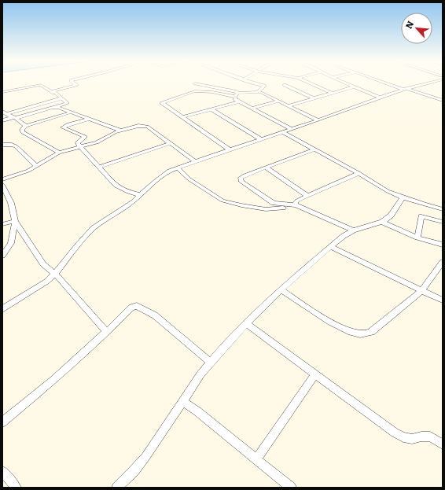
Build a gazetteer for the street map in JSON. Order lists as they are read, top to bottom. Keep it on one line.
{"north":"top left"}
